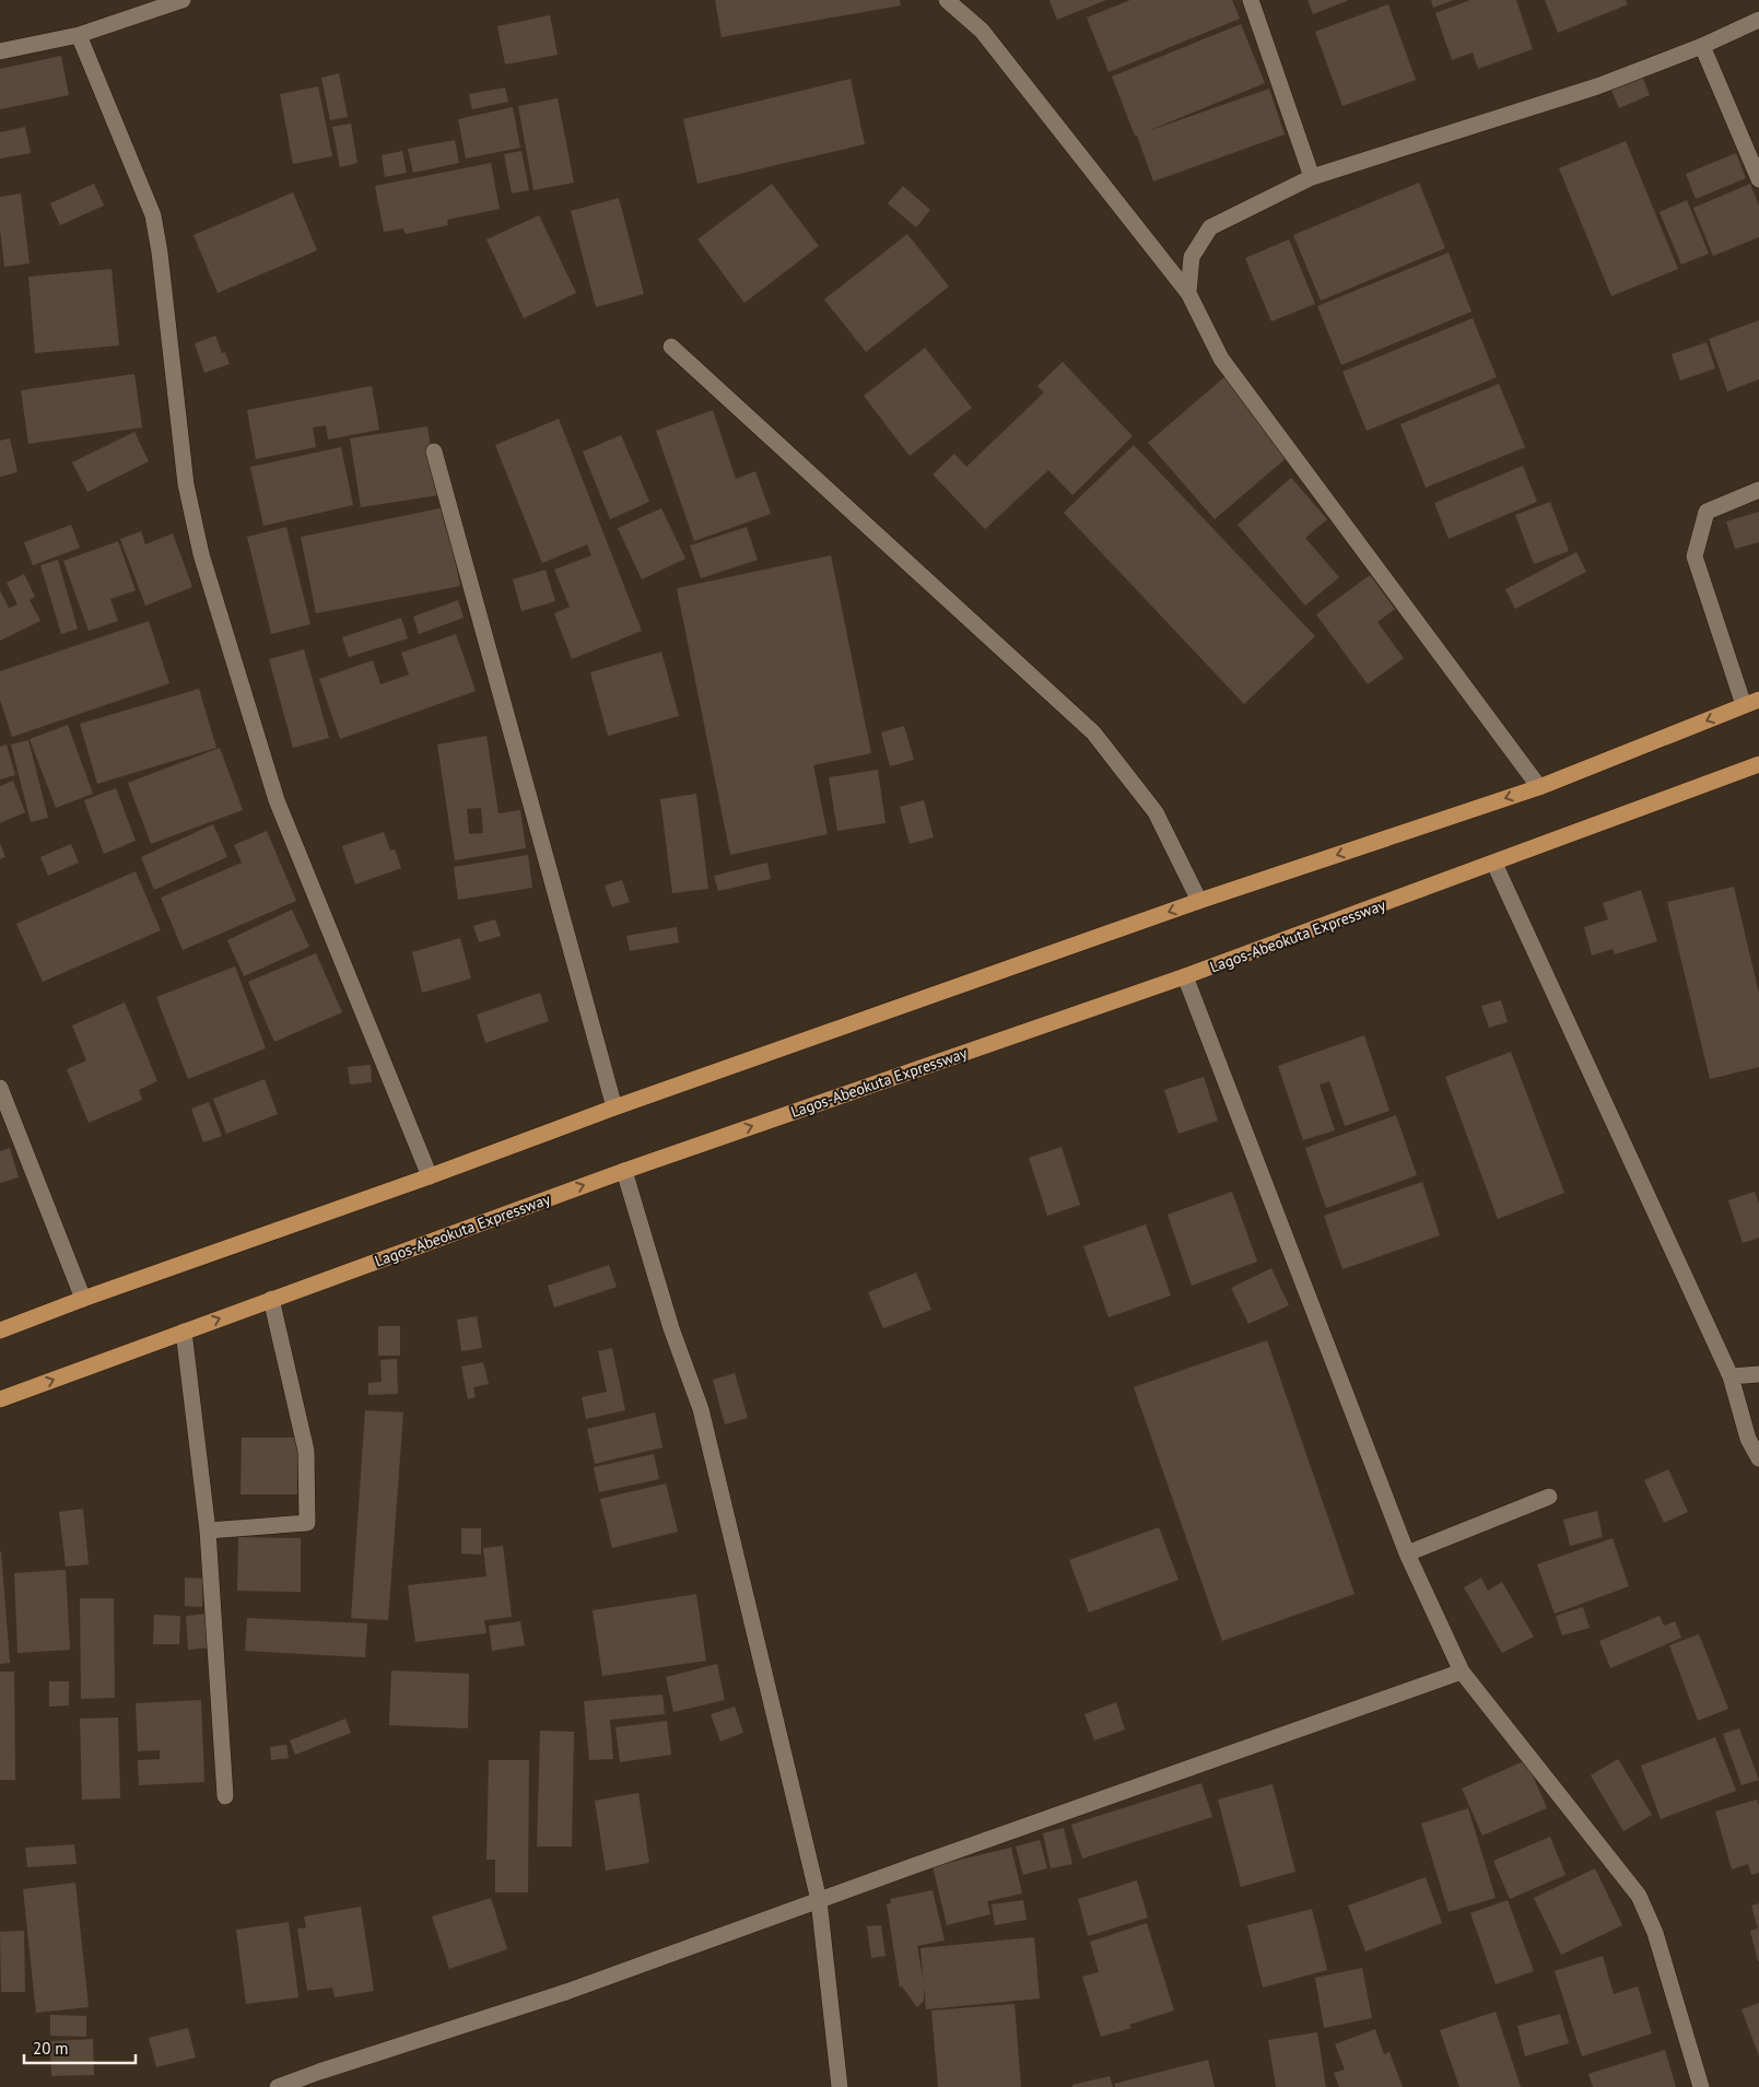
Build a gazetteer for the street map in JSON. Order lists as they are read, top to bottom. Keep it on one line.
{"streets":{"highway":["Lagos-Abeokuta Expressway"]},"scale_bar":"20 m"}
